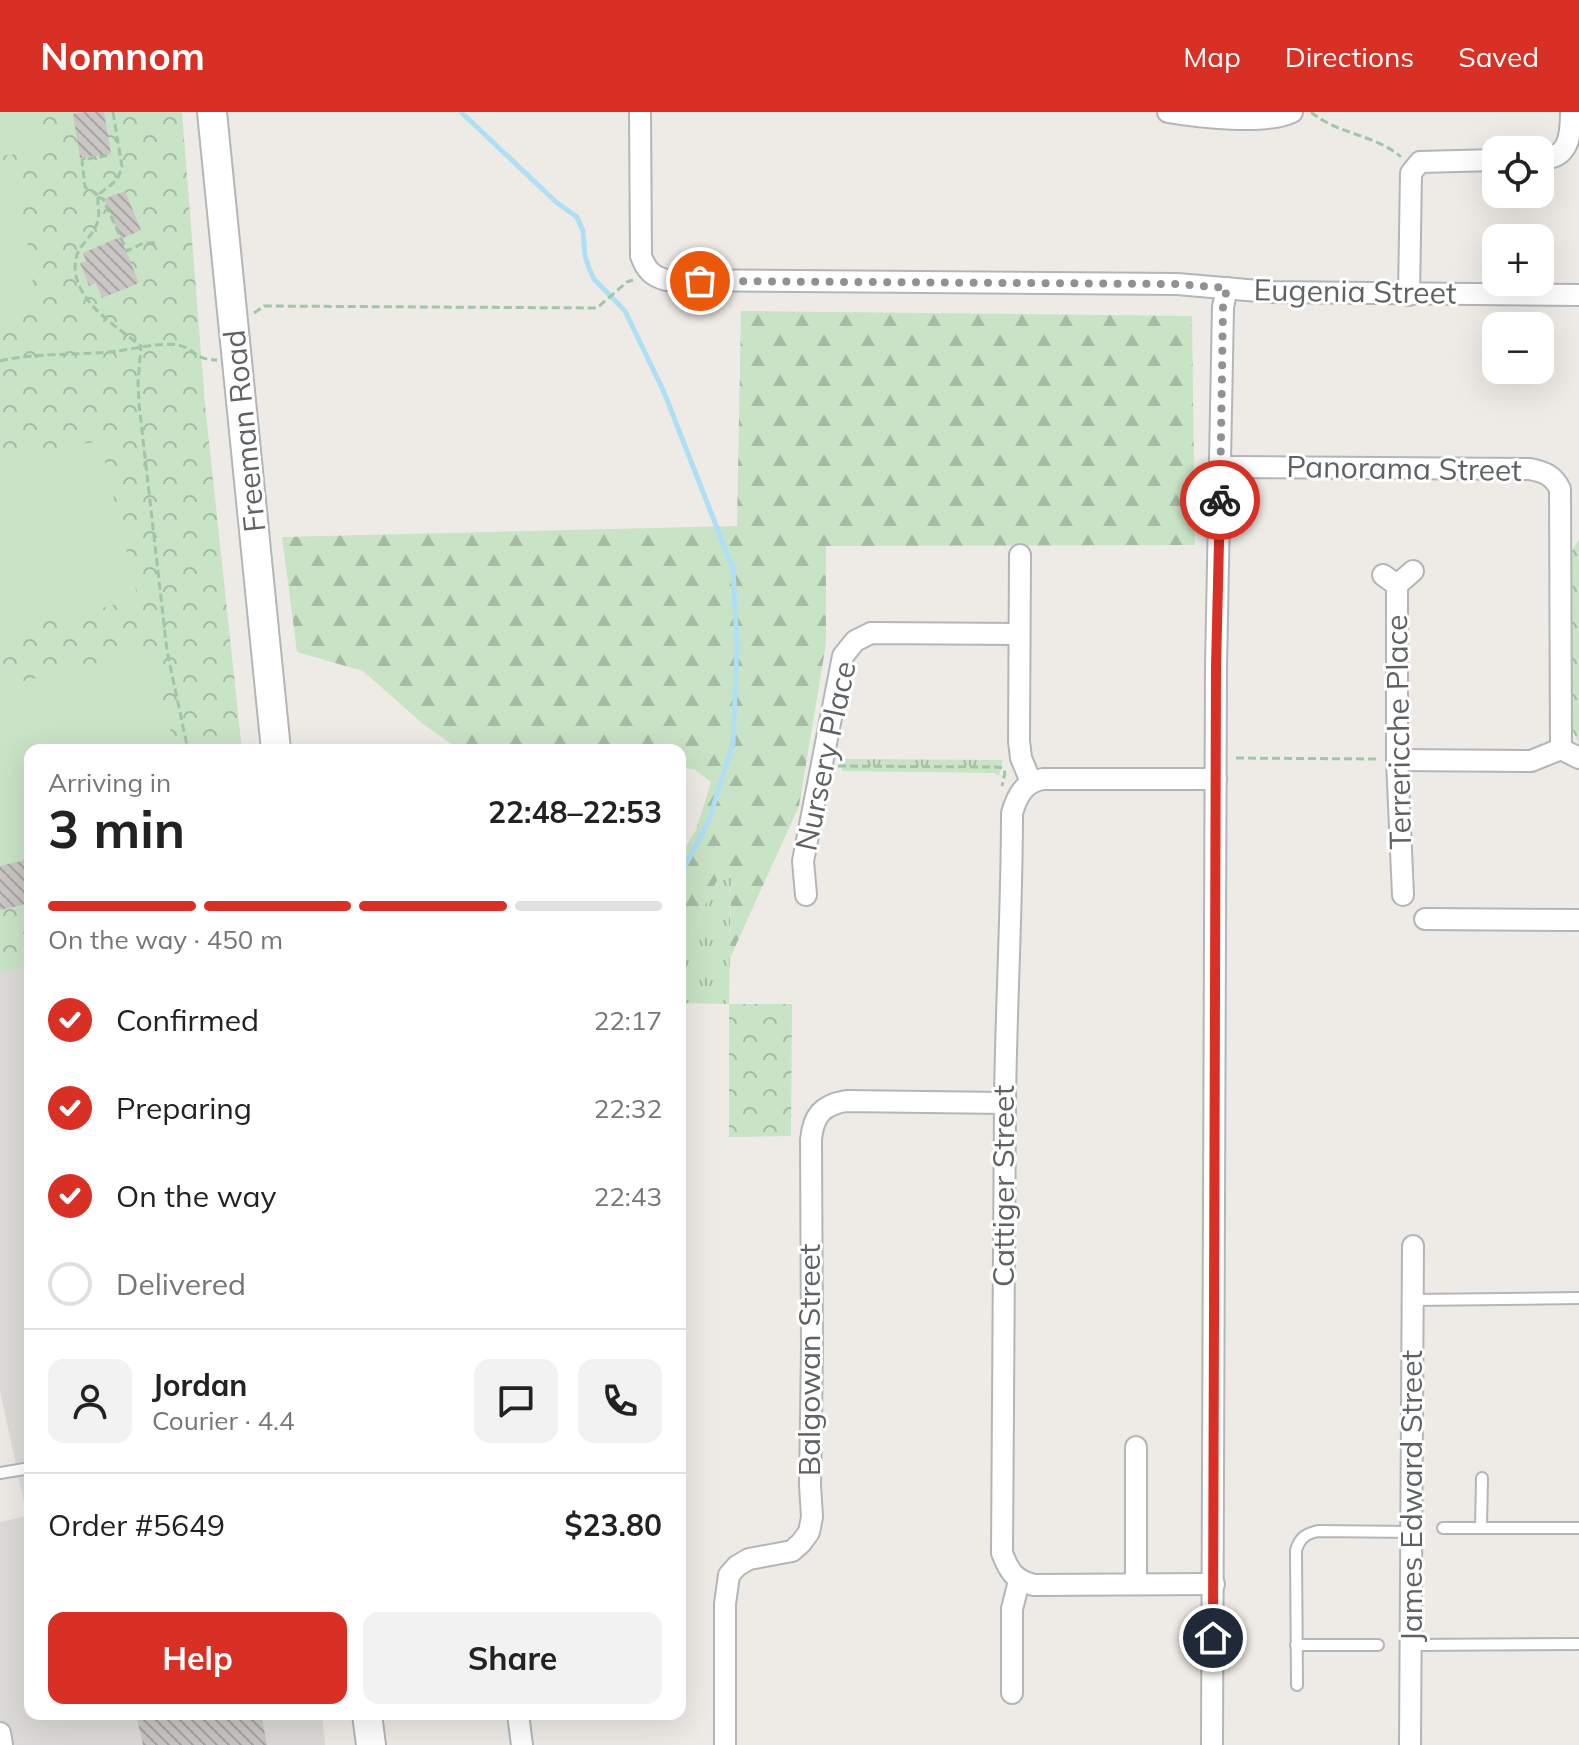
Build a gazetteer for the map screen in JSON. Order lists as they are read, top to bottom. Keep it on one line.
{"streets":{"street":["Eugenia Street","Freeman Road","Panorama Street","Terrericche Place","Nursery Place","Cattiger Street","Balgowan Street","James Edward Street"]},"crossings":[["Cattiger Street","Balgowan Street"]],"page":{"header":"Nomnom","nav":["Map","Directions","Saved"],"map_buttons":["+","−"],"heading":["3 min","Arriving in","22:48–22:53"],"panel":["Jordan","Courier · 4.4","Order #5649","$23.80"],"bar":"On the way · 450 m","list":[["Confirmed","22:17"],["Preparing","22:32"],["On the way","22:43"],"Delivered"],"buttons":["Help","Share"]}}
